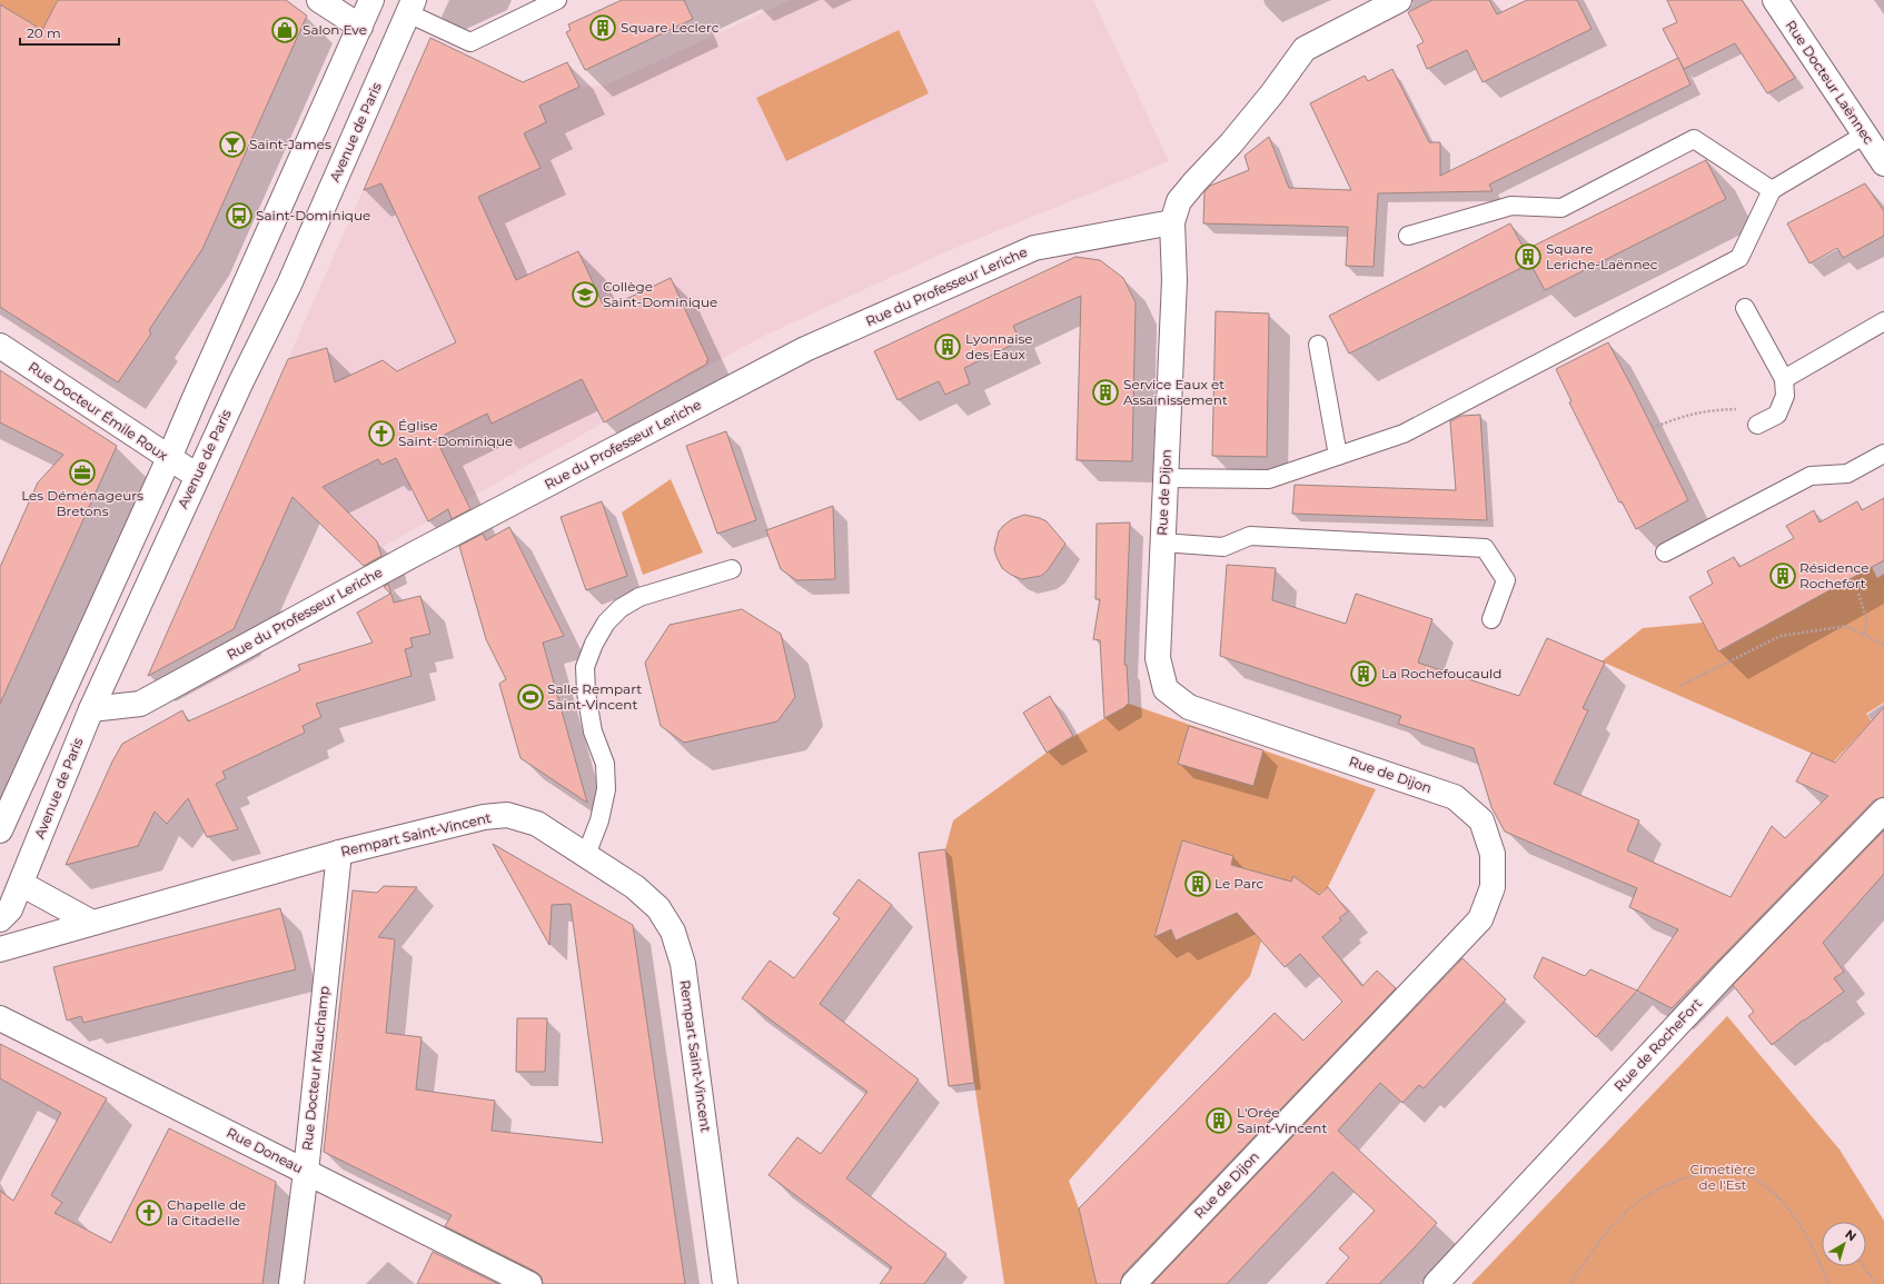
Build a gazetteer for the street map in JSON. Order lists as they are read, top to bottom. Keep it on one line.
{"streets":{"street":["Rue Docteur Laënnec","Avenue de Paris","Rue du Professeur Leriche","Rue Docteur Émile Roux","Rue de Dijon","Rempart Saint-Vincent","Rue de RocheFort","Rue Docteur Mauchamp","Rue Doneau"]},"crossings":[["Avenue de Paris","Rue du Professeur Leriche"],["Avenue de Paris","Rue Docteur Émile Roux"],["Rue du Professeur Leriche","Rue de Dijon"],["Rempart Saint-Vincent","Rue Docteur Mauchamp"],["Rue Docteur Mauchamp","Rue Doneau"]],"parks":["Cimetière de l'Est"],"places":{"building":["Square Leclerc","Square Leriche-Laënnec","Lyonnaise des Eaux","Service Eaux et Assainissement","Résidence Rochefort","La Rochefoucauld","Le Parc","L'Orée Saint-Vincent"],"shop":["Salon Eve"],"bar":["Saint-James"],"bus stop":["Saint-Dominique"],"school or university":["Collège Saint-Dominique"],"church":["Église Saint-Dominique","Chapelle de la Citadelle"],"office":["Les Déménageurs Bretons"],"sports":["Salle Rempart Saint-Vincent"]},"scale_bar":"20 m","north":"top right"}
